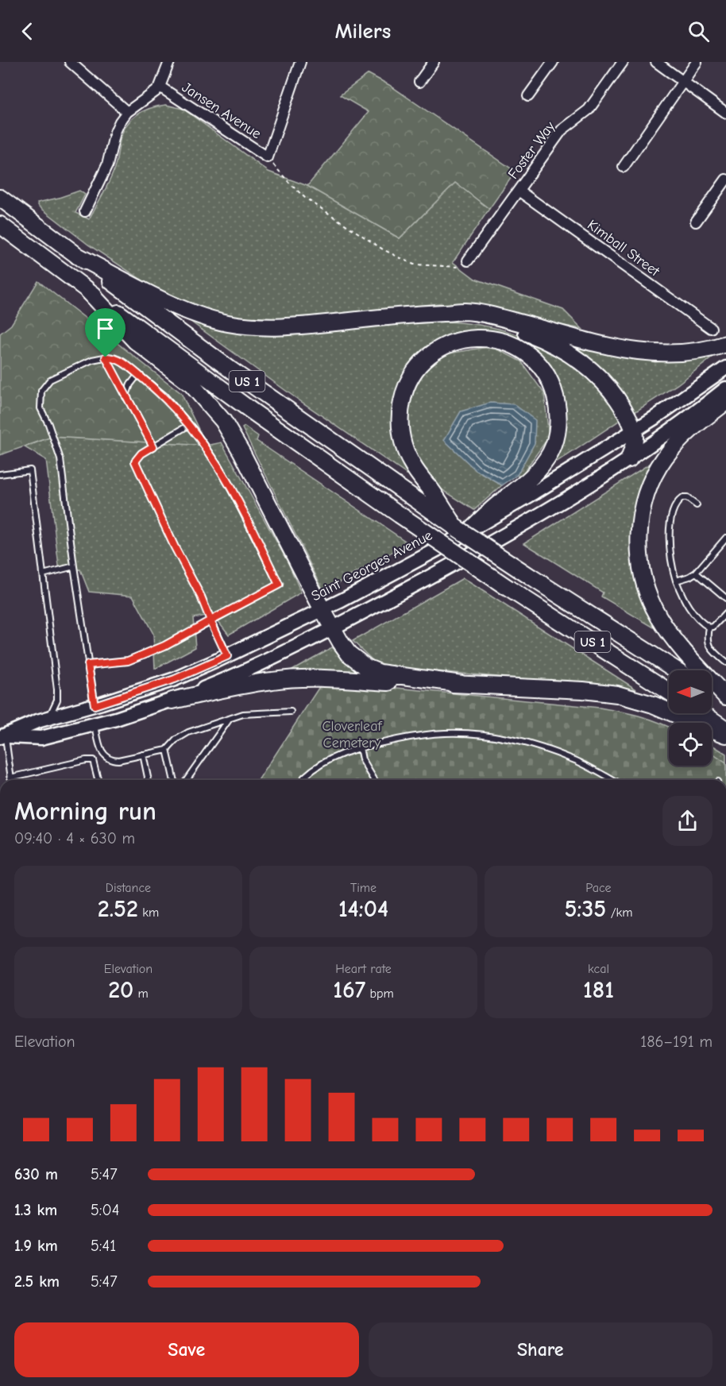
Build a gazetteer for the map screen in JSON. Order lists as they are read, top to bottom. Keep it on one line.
{"streets":{"highway":["US 1"],"main road":["Saint Georges Avenue"],"street":["Jansen Avenue","Foster Way","Kimball Street"]},"crossings":[["Foster Way","Kimball Street"],["US 1","Saint Georges Avenue"]],"parks":["Cloverleaf Cemetery"],"north":"left","page":{"header":"Milers","heading":["Morning run","09:40 · 4 × 630 m"],"stats":[["Distance","2.52 km"],["Time","14:04"],["Pace","5:35 /km"],["Elevation","20 m"],["Heart rate","167 bpm"],["kcal","181"]],"chart":["Elevation","186–191 m"],"list":[{"name":"630 m","note":"5:47"},{"name":"1.3 km","note":"5:04"},{"name":"1.9 km","note":"5:41"},{"name":"2.5 km","note":"5:47"}],"buttons":["Save","Share"]}}
